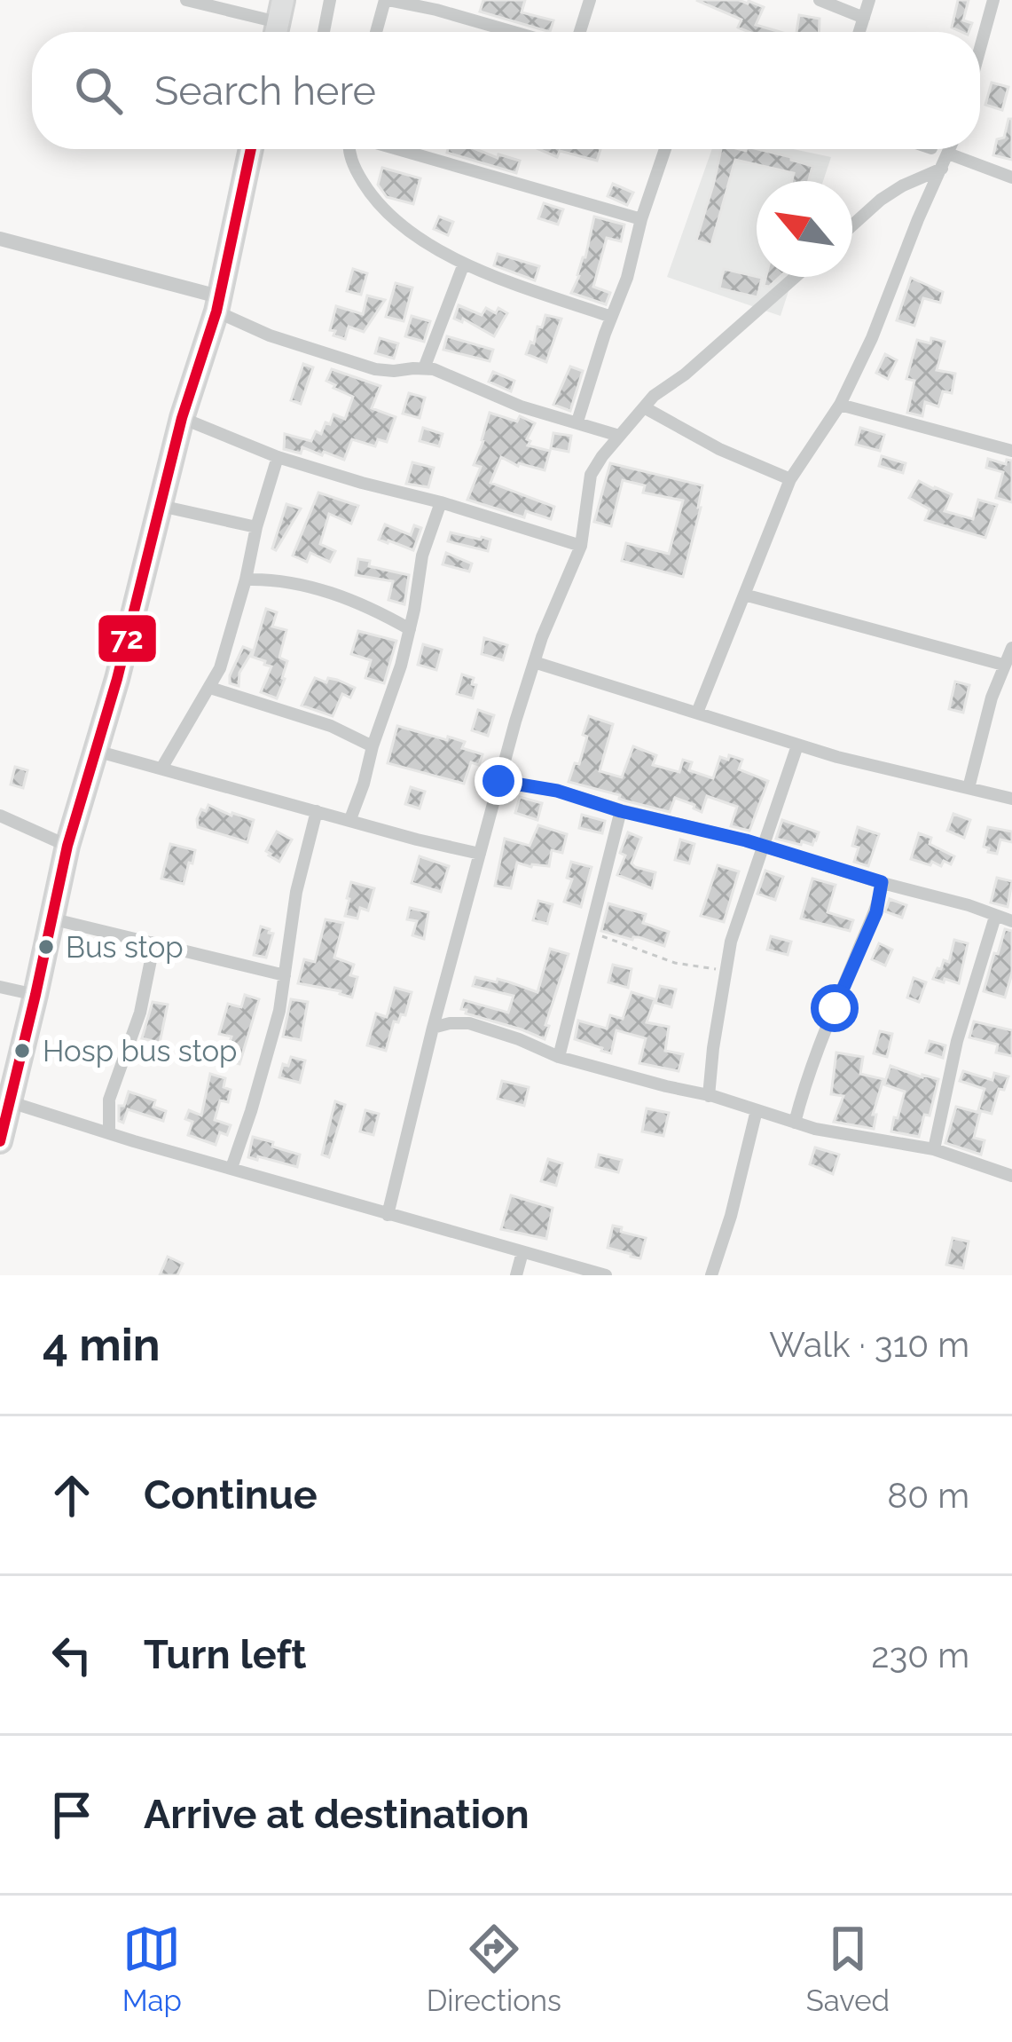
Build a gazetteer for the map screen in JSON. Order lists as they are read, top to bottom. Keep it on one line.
{"places":["Bus stop","Hosp bus stop"],"lines":["transit line 72"],"north":"top left","page":{"search":"Search here","heading":["4 min","Walk · 310 m"],"list":[["Continue","80 m"],["Turn left","230 m"],"Arrive at destination"],"nav":["Map","Directions","Saved"]}}
